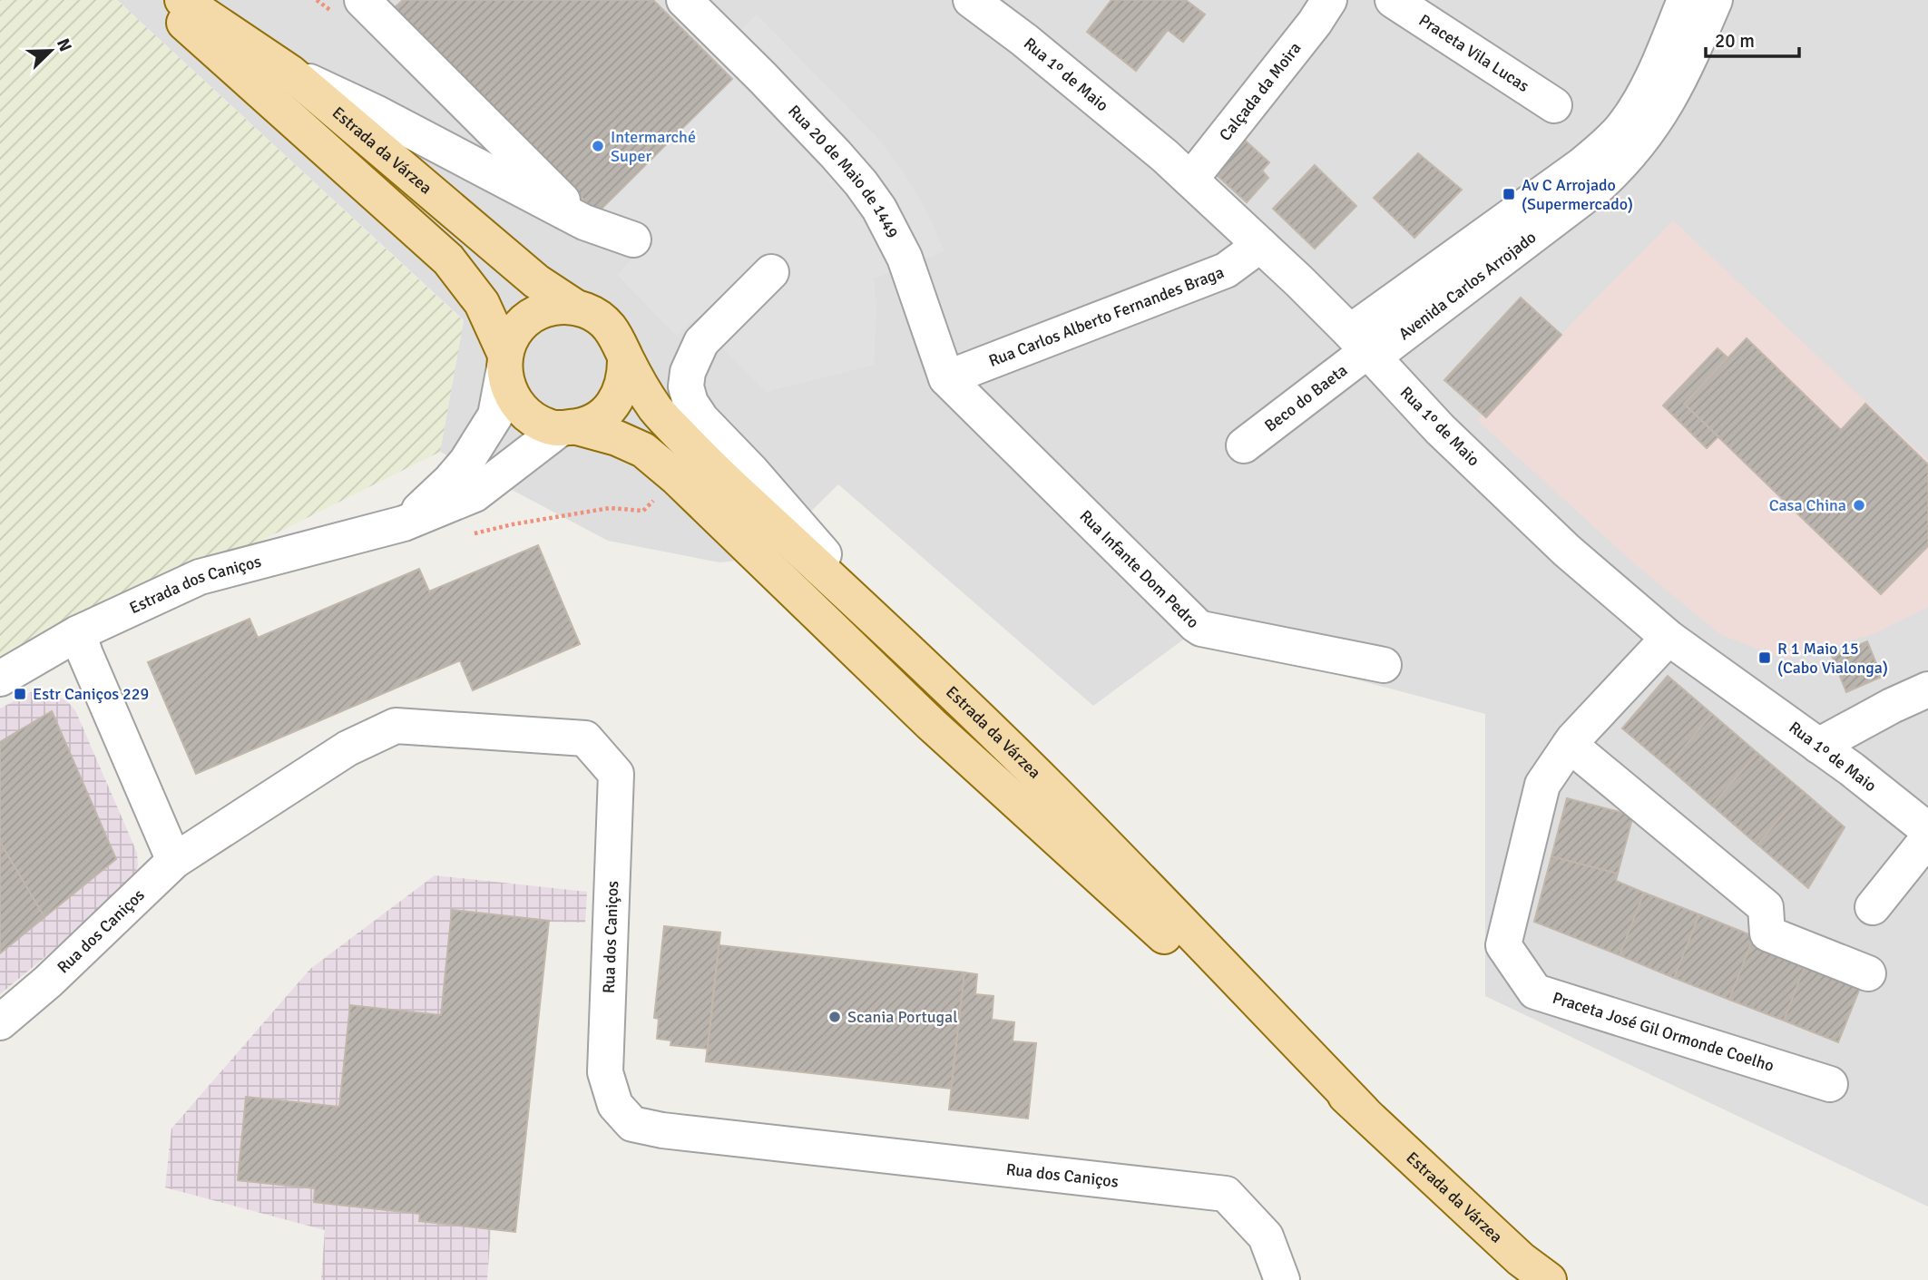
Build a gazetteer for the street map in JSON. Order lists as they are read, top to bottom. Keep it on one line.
{"streets":{"main road":["Estrada da Várzea"],"street":["Praceta Vila Lucas","Rua 1º de Maio","Calçada da Moira","Rua 20 de Maio de 1449","Avenida Carlos Arrojado","Rua Carlos Alberto Fernandes Braga","Beco do Baeta","Rua Infante Dom Pedro","Estrada dos Caniços","Rua dos Caniços","Praceta José Gil Ormonde Coelho"]},"crossings":[["Rua 1º de Maio","Calçada da Moira"],["Rua 1º de Maio","Avenida Carlos Arrojado"],["Rua 1º de Maio","Rua Carlos Alberto Fernandes Braga"],["Rua 1º de Maio","Beco do Baeta"],["Rua 1º de Maio","Praceta José Gil Ormonde Coelho"],["Estrada da Várzea","Estrada dos Caniços"],["Rua 20 de Maio de 1449","Rua Carlos Alberto Fernandes Braga"],["Rua 20 de Maio de 1449","Rua Infante Dom Pedro"],["Avenida Carlos Arrojado","Beco do Baeta"],["Rua Carlos Alberto Fernandes Braga","Rua Infante Dom Pedro"]],"places":{"other":["Intermarché Super","Casa China","Scania Portugal"],"transit":["Av C Arrojado (Supermercado)","R 1 Maio 15 (Cabo Vialonga)","Estr Caniços 229"]},"scale_bar":"20 m","north":"top right"}
